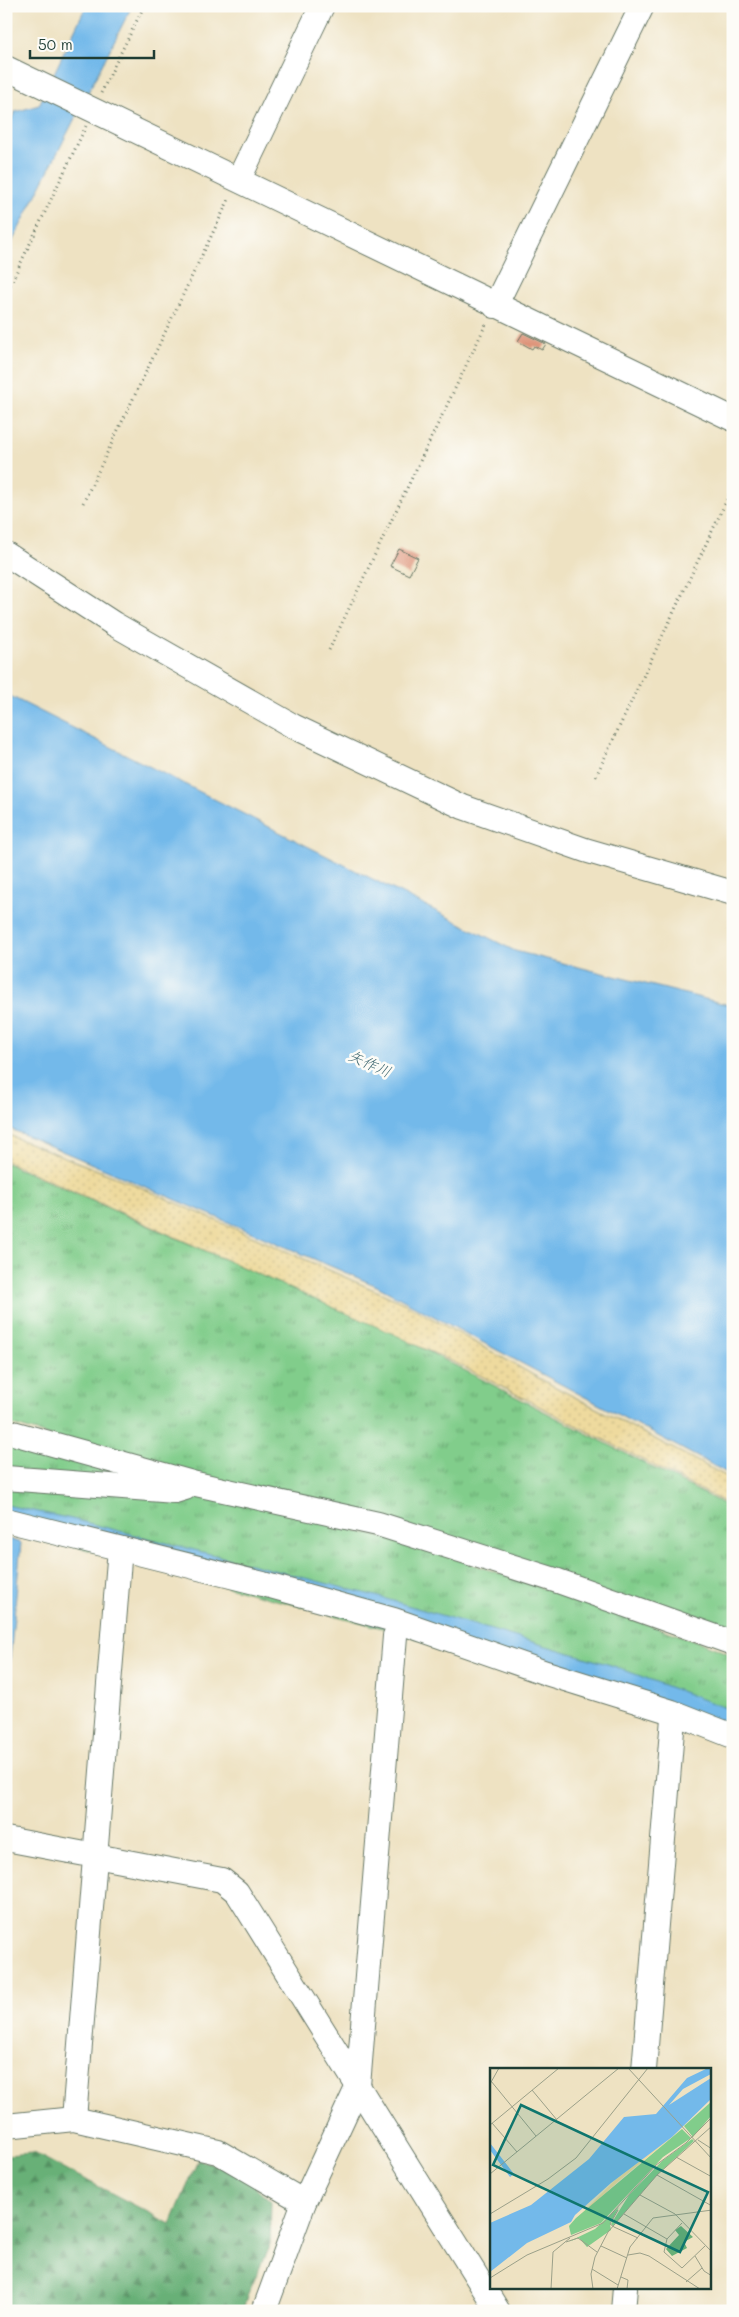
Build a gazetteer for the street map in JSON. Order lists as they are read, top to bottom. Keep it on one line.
{"water":["矢作川"],"scale_bar":"50 m"}
